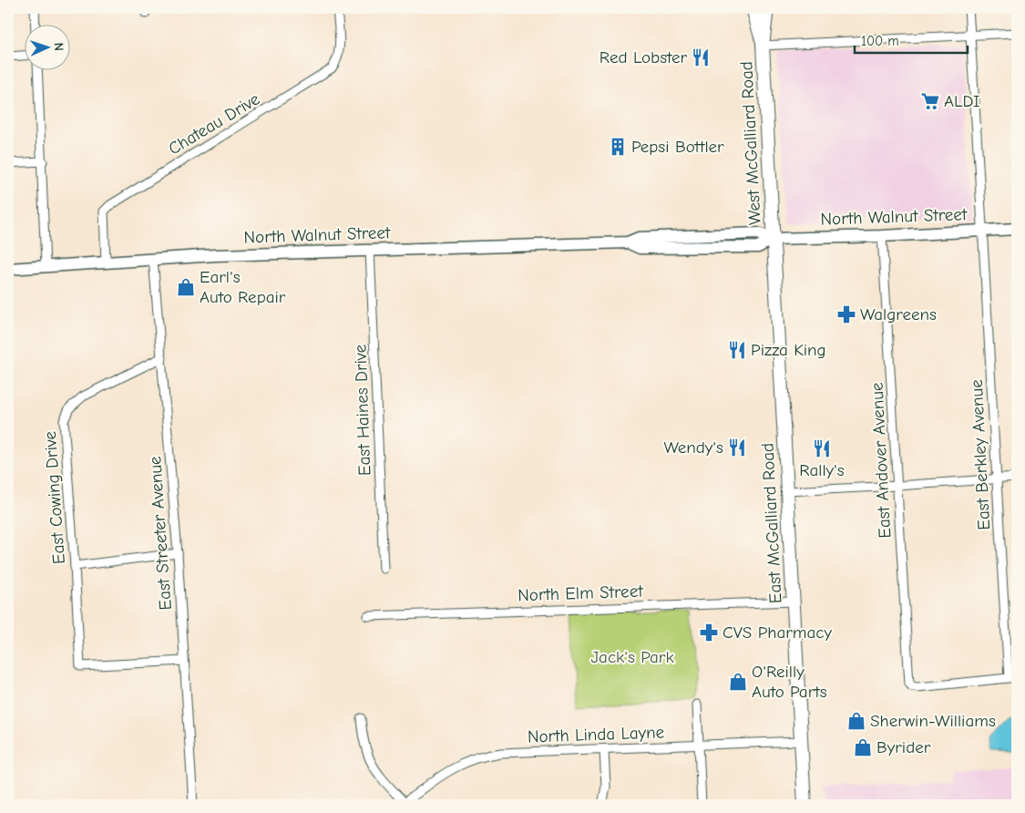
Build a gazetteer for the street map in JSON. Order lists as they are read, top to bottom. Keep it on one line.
{"streets":{"main road":["West McGalliard Road","North Walnut Street","East McGalliard Road"],"street":["Chateau Drive","East Haines Drive","East Berkley Avenue","East Andover Avenue","East Cowing Drive","East Streeter Avenue","North Elm Street","North Linda Layne"]},"crossings":[["Chateau Drive","North Walnut Street"],["West McGalliard Road","North Walnut Street"],["West McGalliard Road","East McGalliard Road"],["North Walnut Street","East Haines Drive"],["North Walnut Street","East Berkley Avenue"],["North Walnut Street","East Andover Avenue"],["North Walnut Street","East McGalliard Road"],["North Walnut Street","East Streeter Avenue"],["East Berkley Avenue","East Andover Avenue"],["East Cowing Drive","East Streeter Avenue"],["East McGalliard Road","North Elm Street"],["East McGalliard Road","North Linda Layne"]],"parks":["Jack's Park"],"places":{"restaurant":["Red Lobster","Pizza King","Wendy's","Rally's"],"supermarket":["ALDI"],"building":["Pepsi Bottler"],"shop":["Earl's Auto Repair","O'Reilly Auto Parts","Sherwin-Williams","Byrider"],"pharmacy":["Walgreens","CVS Pharmacy"]},"scale_bar":"100 m","north":"right"}
